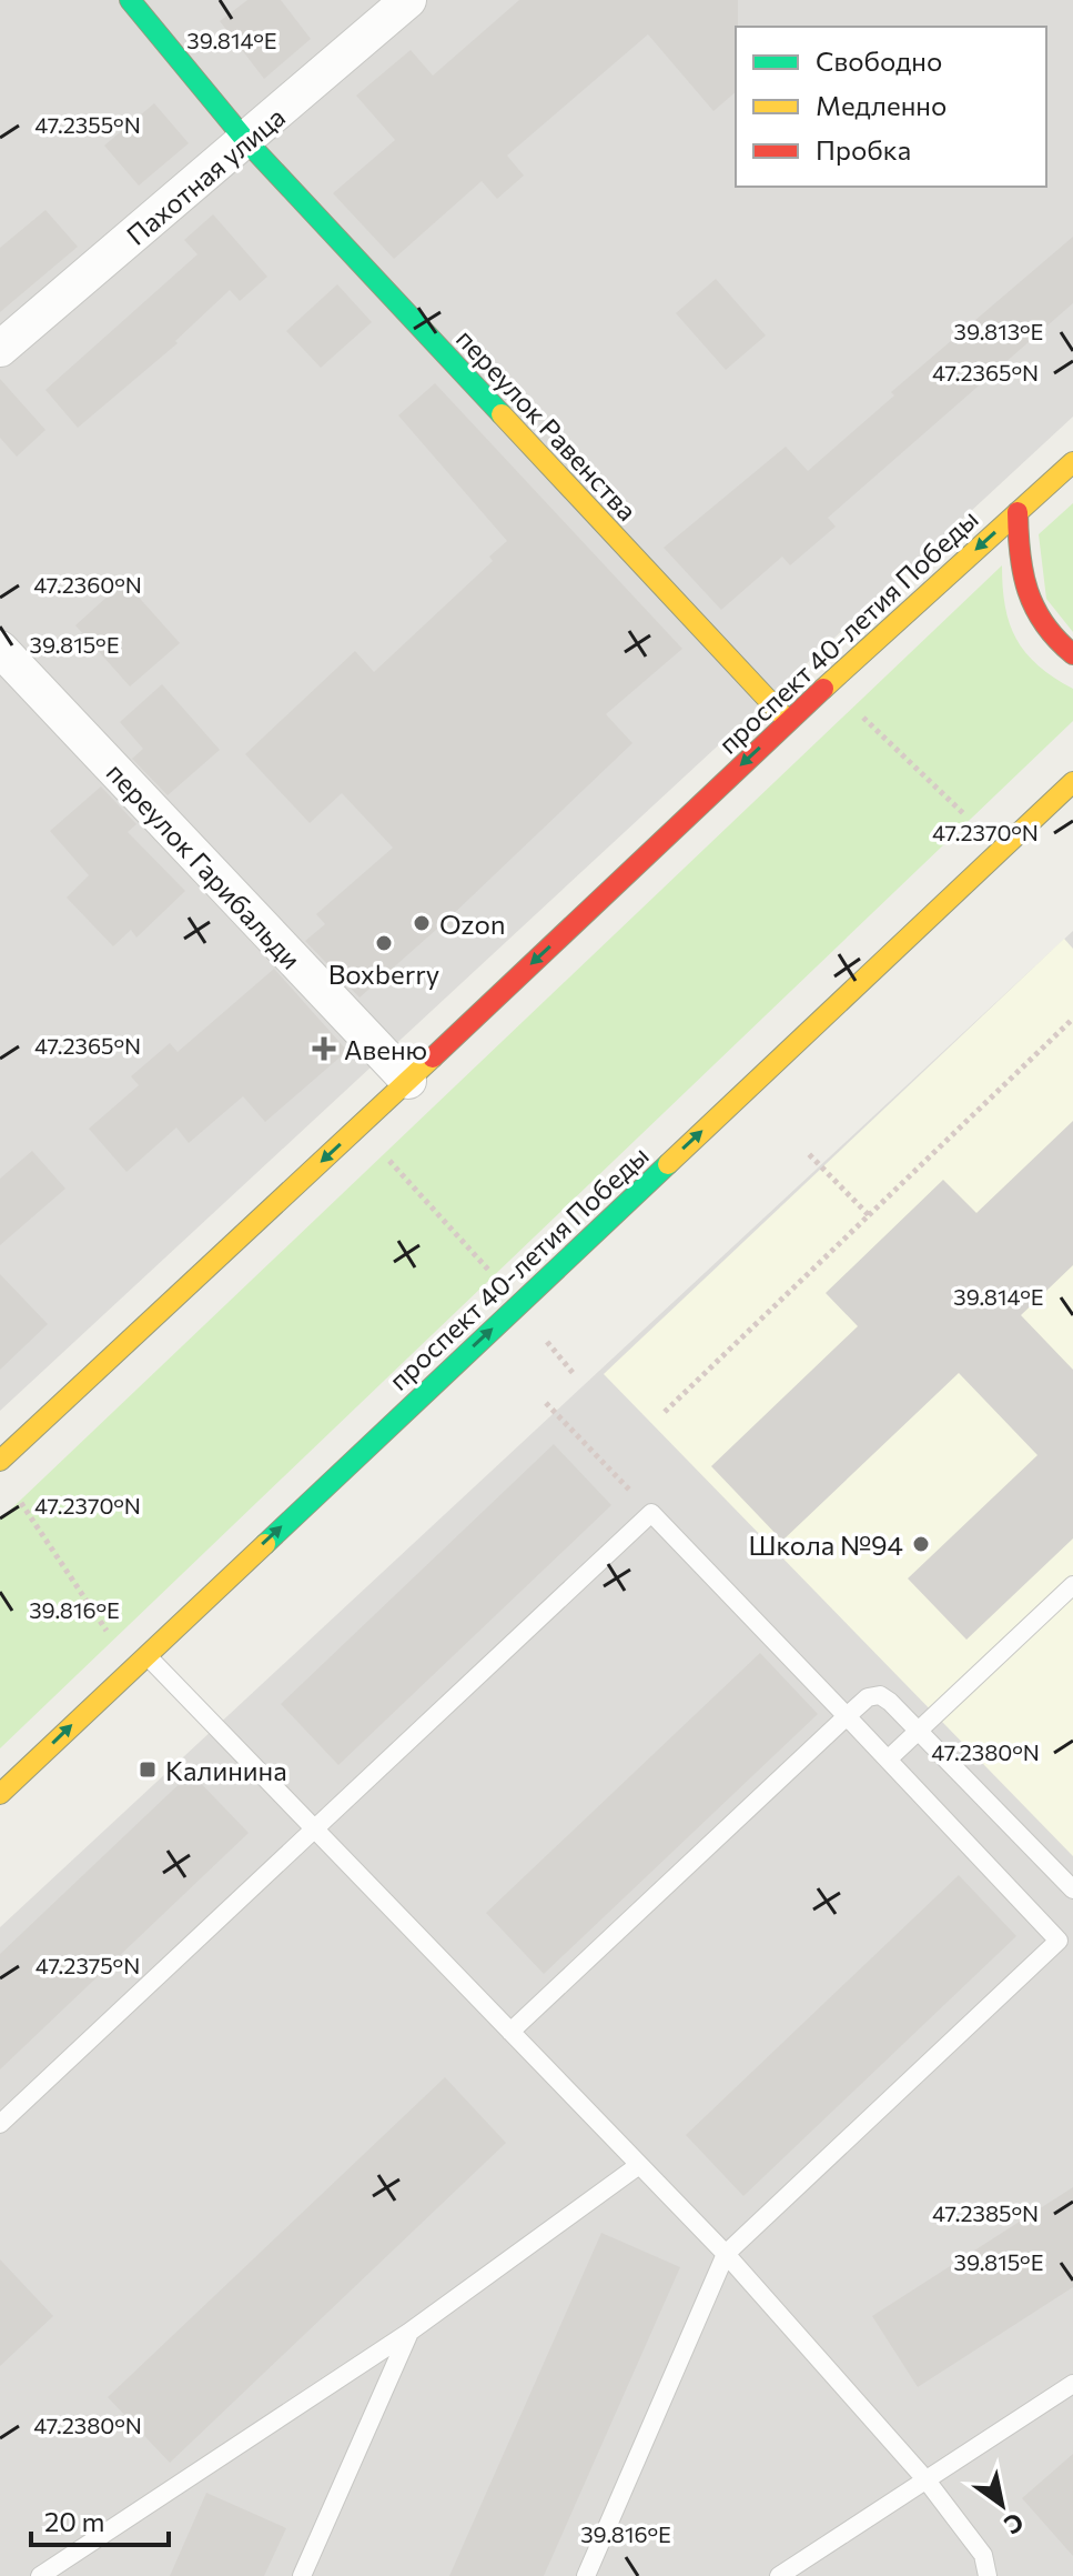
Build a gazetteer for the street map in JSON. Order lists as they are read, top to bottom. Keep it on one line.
{"streets":{"main road":["переулок Равенства","проспект 40-летия Победы"],"street":["Пахотная улица","переулок Гарибальди"]},"crossings":[["Пахотная улица","переулок Равенства"],["переулок Равенства","проспект 40-летия Победы"],["проспект 40-летия Победы","переулок Гарибальди"]],"places":{"other":["Ozon","Boxberry","Школа №94"],"health":["Авеню"],"transit":["Калинина"]},"legend":["Свободно","Медленно","Пробка"],"scale_bar":"20 m","north":"bottom right","coordinates":["39.814°E","47.2355°N","39.813°E","47.2365°N","47.2360°N","39.815°E","47.2370°N","39.816°E","47.2380°N","47.2375°N","47.2385°N"]}
